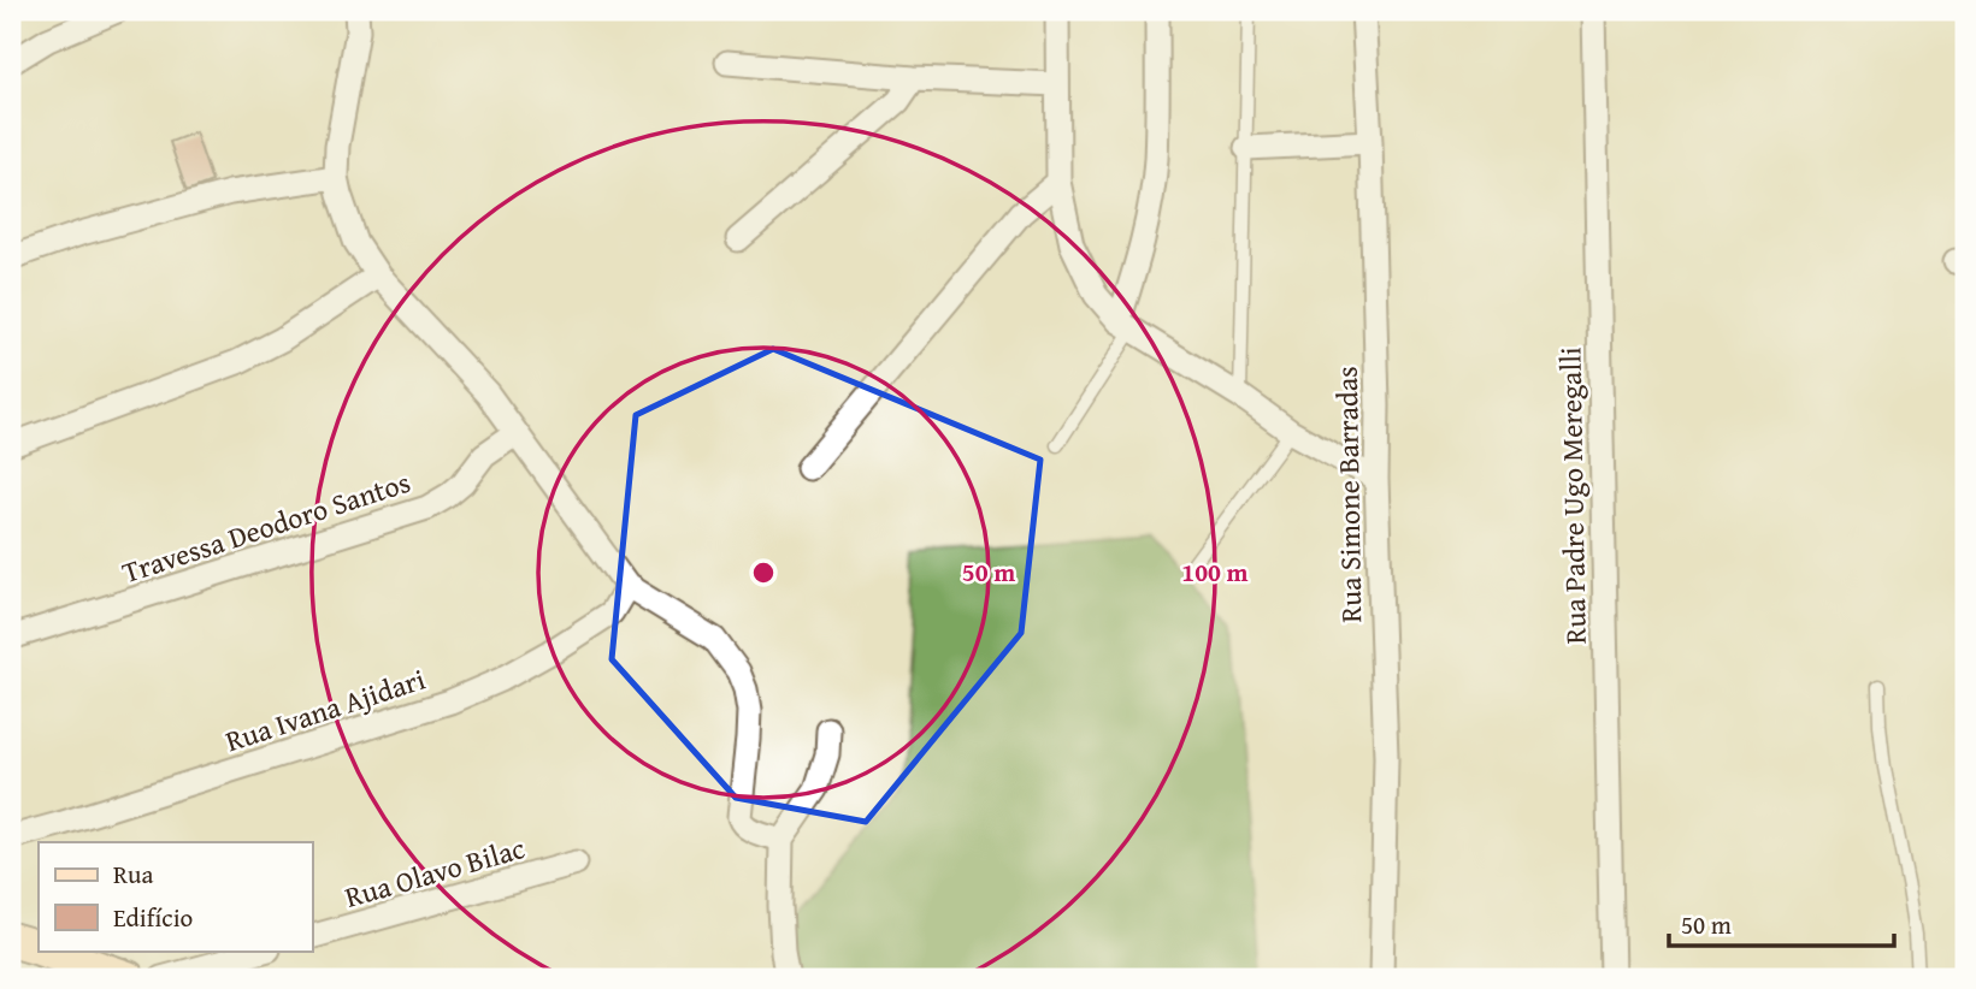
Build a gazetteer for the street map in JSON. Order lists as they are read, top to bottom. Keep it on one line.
{"streets":{"street":["Rua Simone Barradas","Rua Padre Ugo Meregalli","Travessa Deodoro Santos","Rua Ivana Ajidari","Rua Olavo Bilac"]},"legend":["Rua","Edifício"],"scale_bar":"50 m","rings":["50 m","100 m"]}
